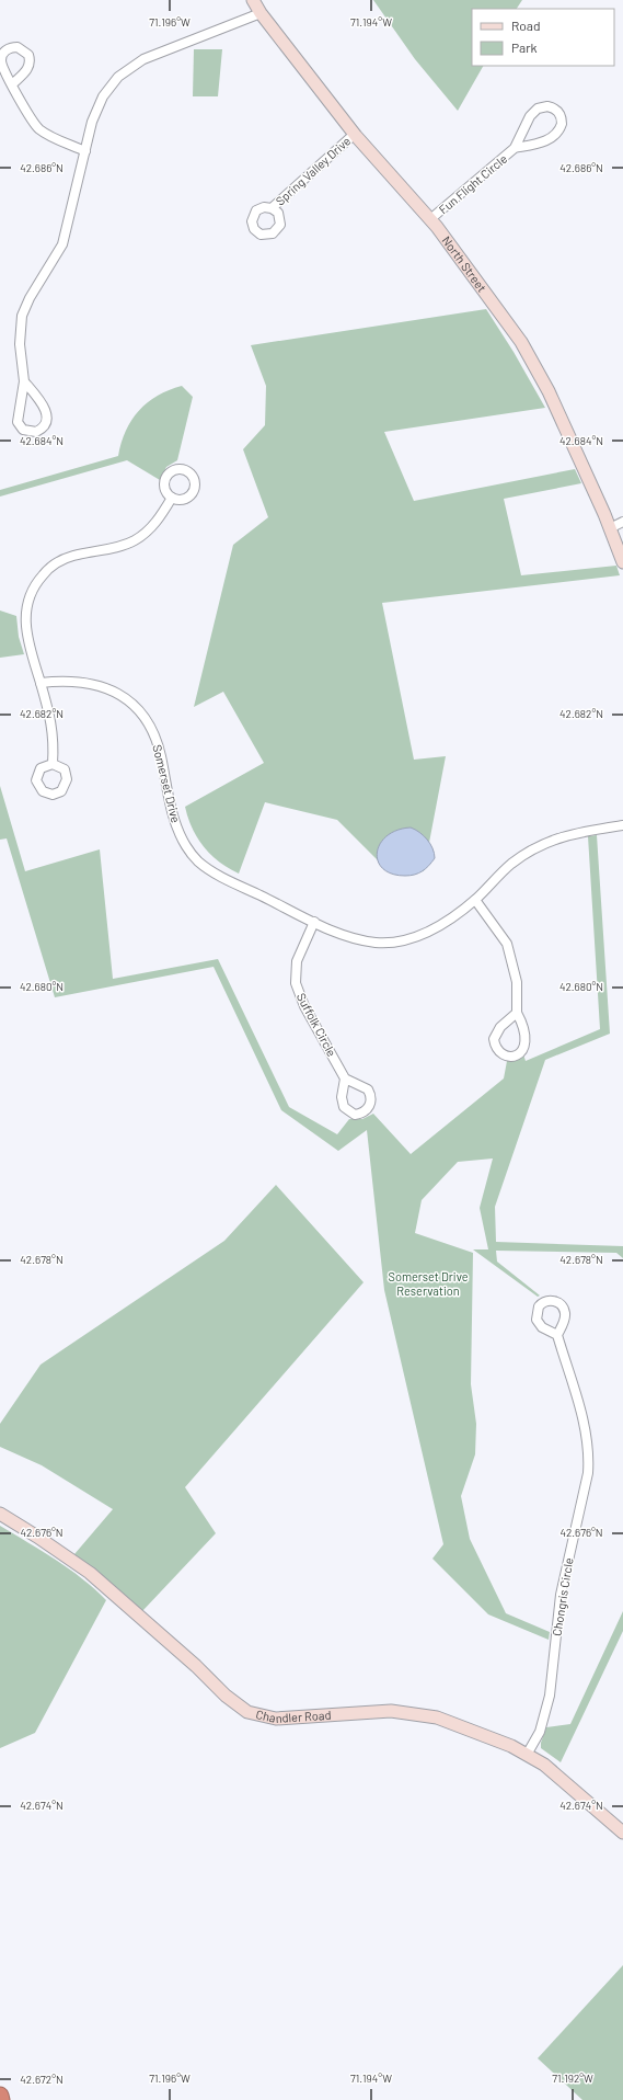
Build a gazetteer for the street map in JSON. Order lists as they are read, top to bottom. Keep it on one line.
{"streets":{"street":["Spring Valley Drive","Fun Flight Circle","North Street","Somerset Drive","Suffolk Circle","Chongris Circle","Chandler Road"]},"crossings":[["Spring Valley Drive","North Street"],["Fun Flight Circle","North Street"],["Somerset Drive","Suffolk Circle"],["Chongris Circle","Chandler Road"]],"parks":["Somerset Drive Reservation"],"legend":["Road","Park"],"coordinates":["71.196°W","71.194°W","42.686°N","42.684°N","42.682°N","42.680°N","42.678°N","42.676°N","42.674°N","71.192°W","42.672°N"]}
